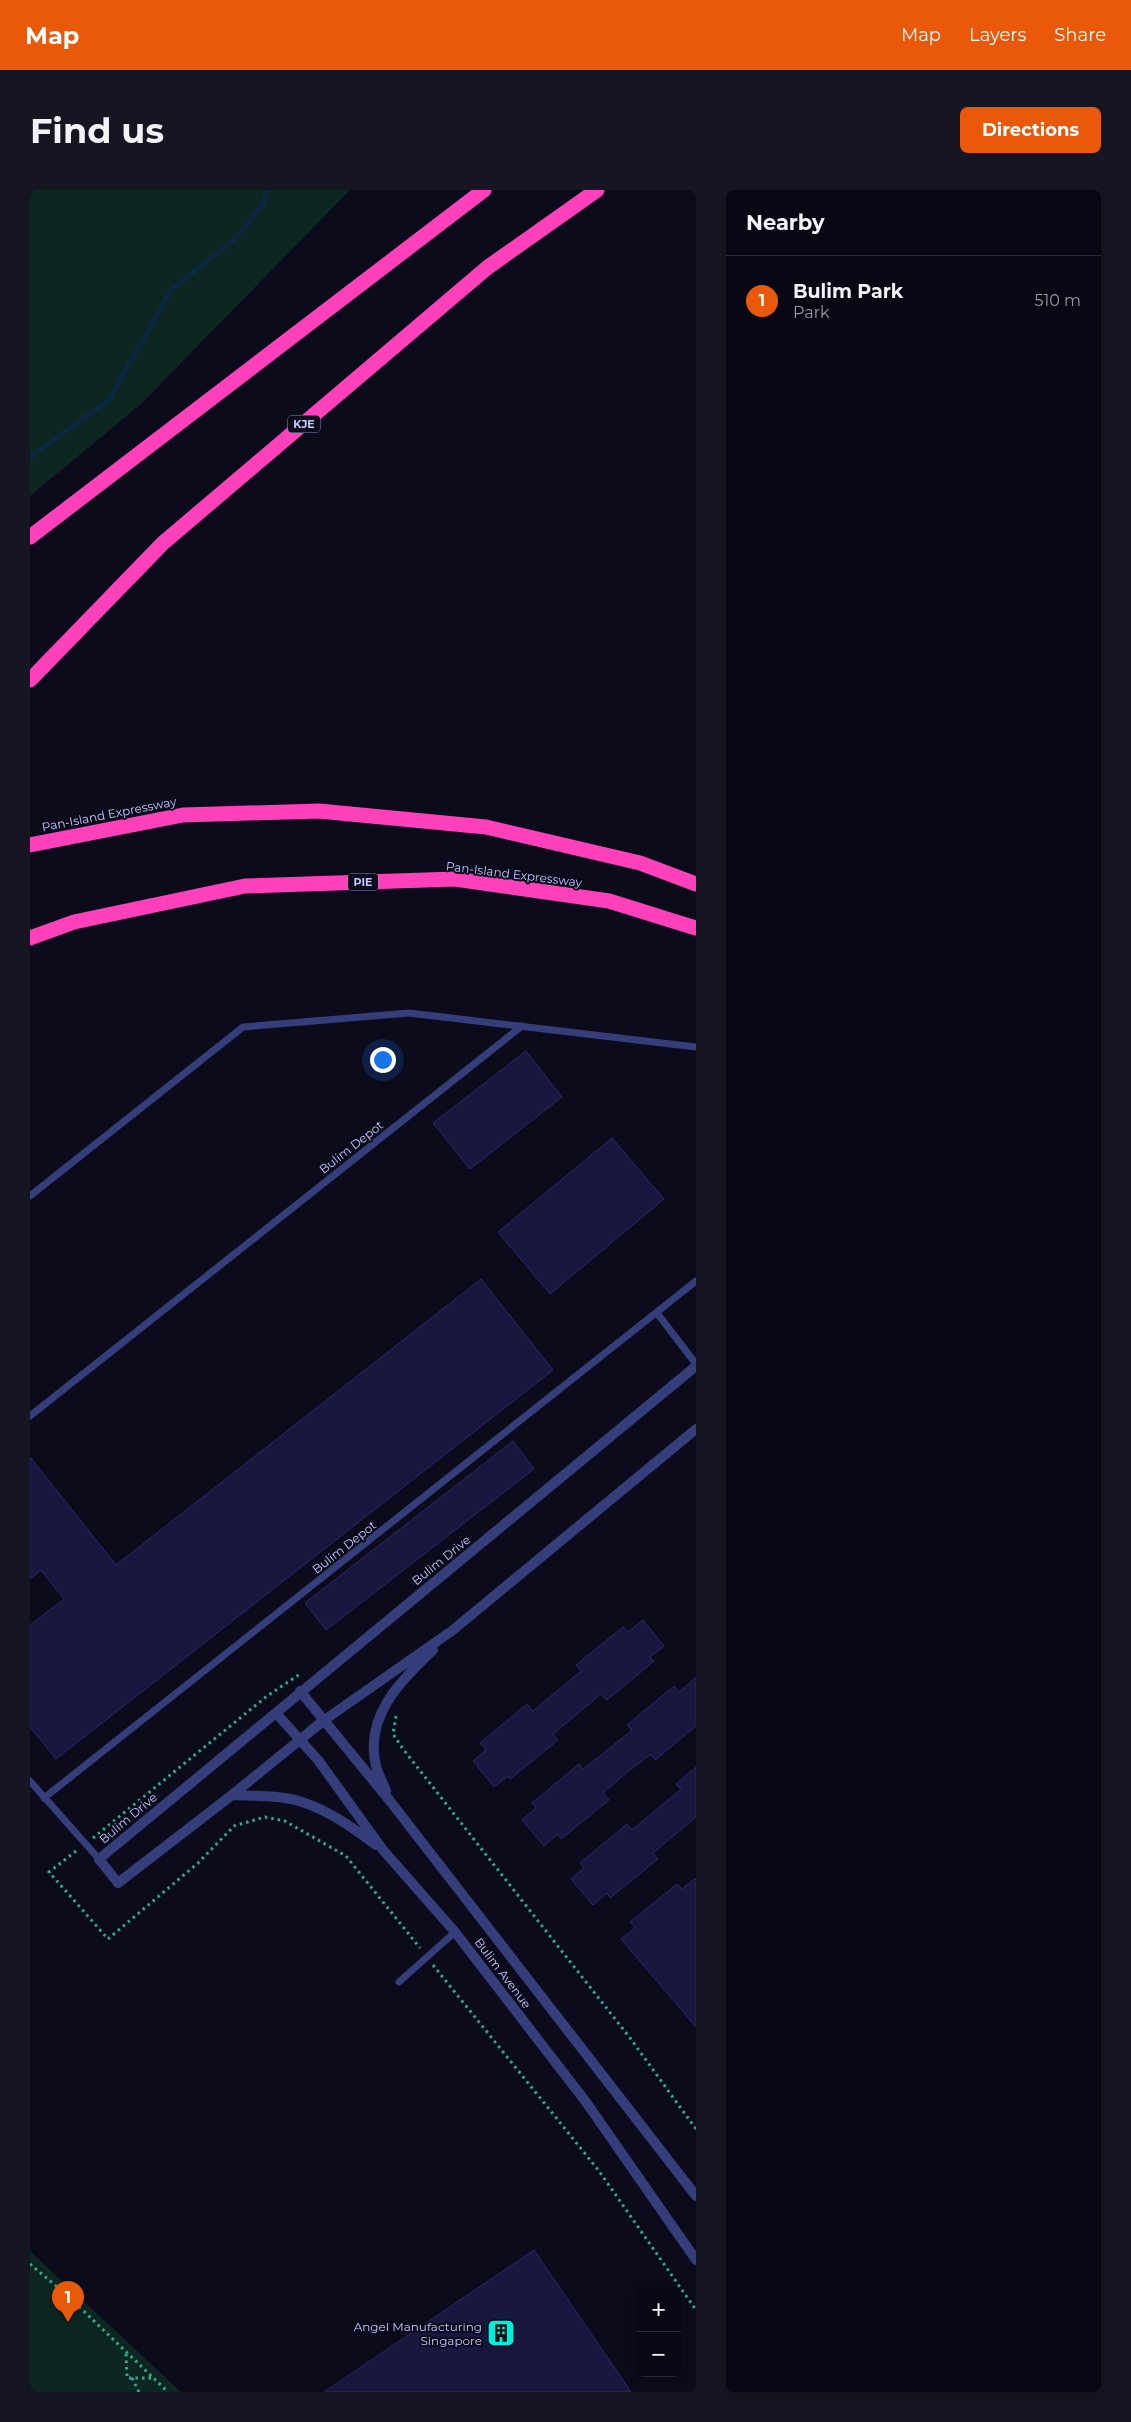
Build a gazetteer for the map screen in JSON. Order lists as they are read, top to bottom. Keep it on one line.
{"streets":{"highway":["KJE","Pan-Island Expressway","PIE"],"street":["Bulim Drive","Bulim Avenue"],"lane":["Bulim Depot"]},"crossings":[["Bulim Drive","Bulim Avenue"]],"places":{"building":["Angel Manufacturing Singapore"]},"page":{"header":"Map","nav":["Map","Layers","Share"],"buttons":"Directions","title":"Find us","heading":"Nearby","list":[{"mark":"1","name":"Bulim Park","note":"Park","value":"510 m"}],"pins":"1","map_buttons":["+","−"]}}
